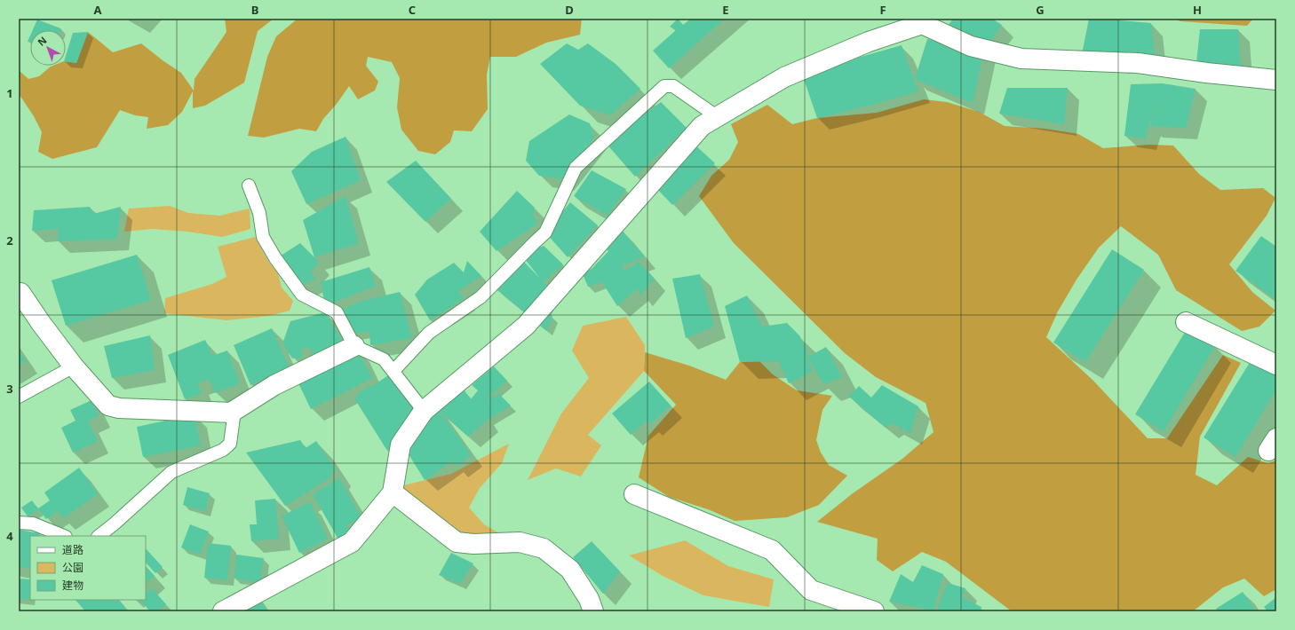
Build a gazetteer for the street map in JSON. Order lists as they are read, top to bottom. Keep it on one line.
{"legend":["道路","公園","建物"],"north":"top left","grid":{"columns":["A","B","C","D","E","F","G","H"],"rows":["1","2","3","4"]}}
